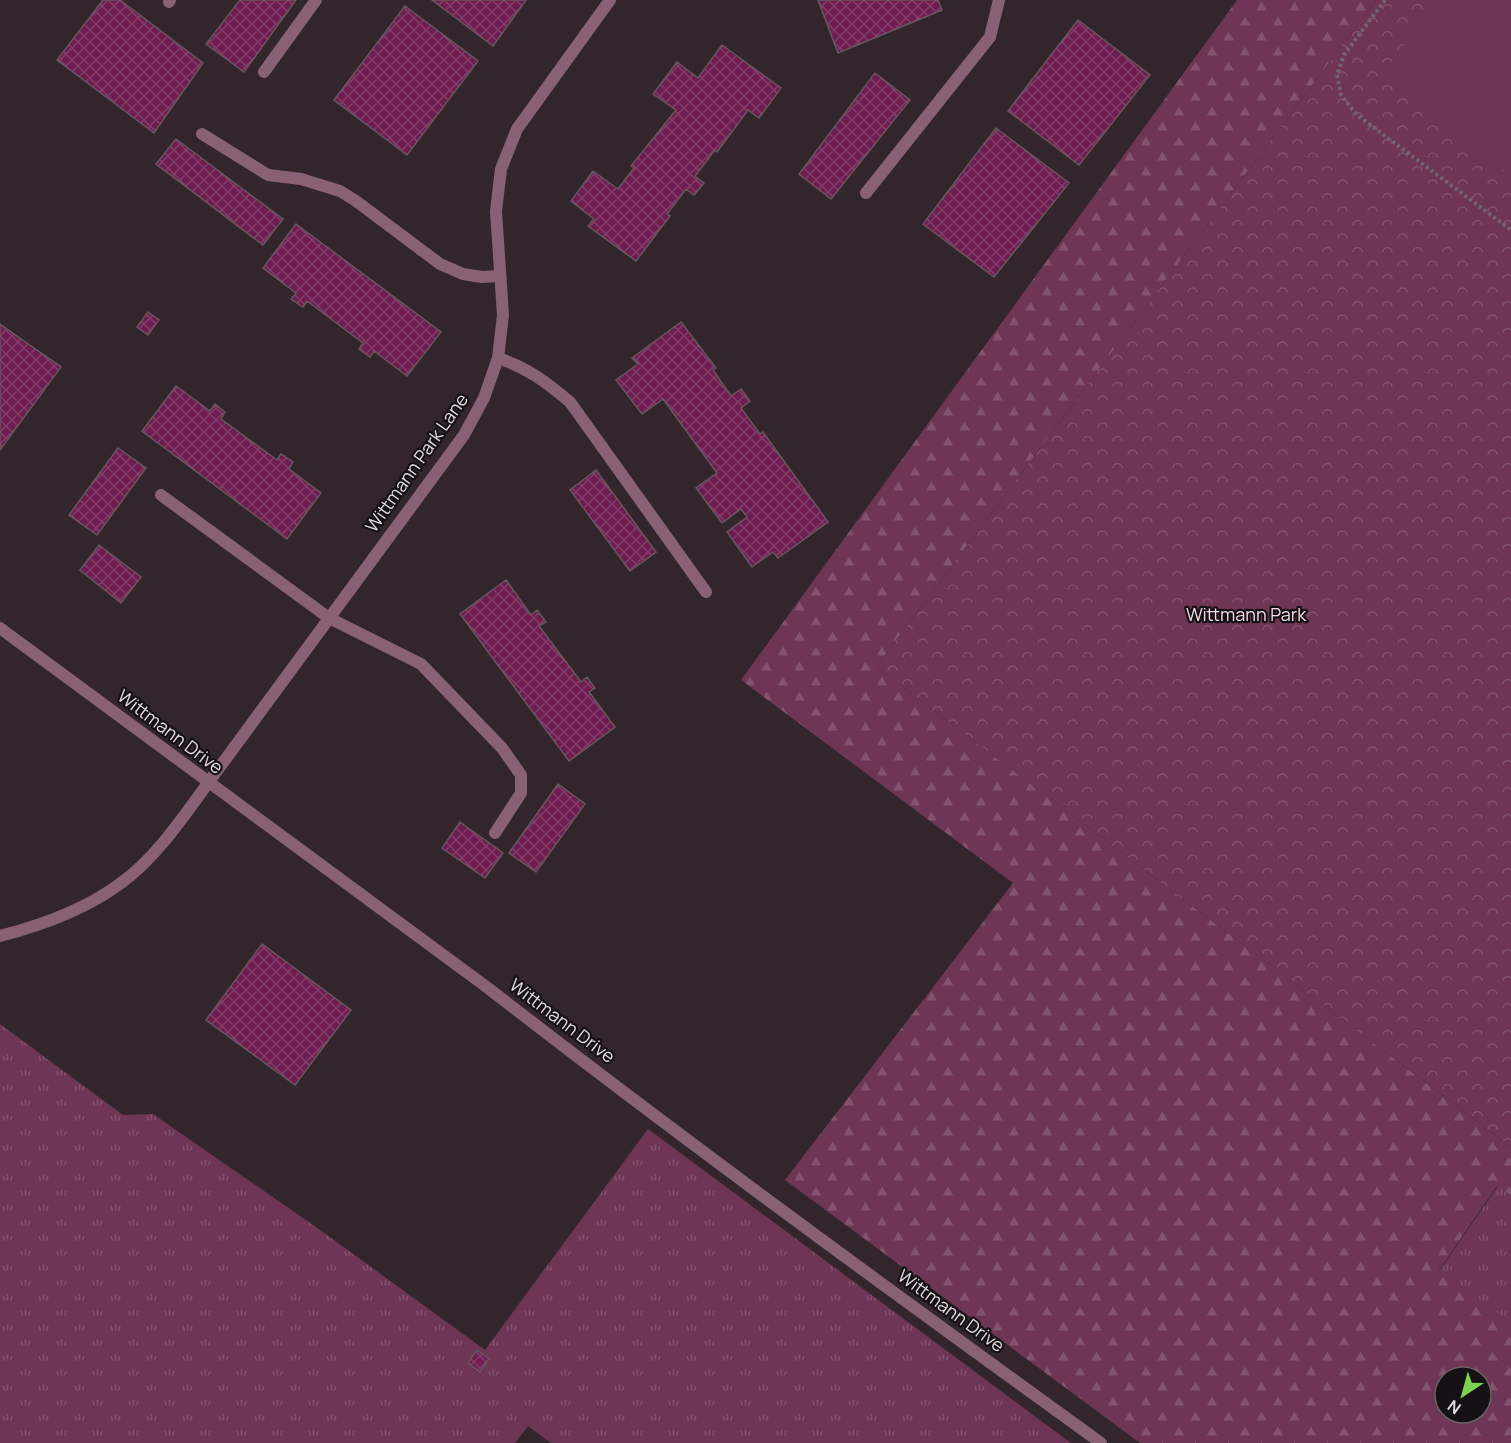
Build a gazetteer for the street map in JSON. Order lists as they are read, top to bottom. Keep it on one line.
{"streets":{"street":["Wittmann Park Lane","Wittmann Drive"]},"crossings":[["Wittmann Park Lane","Wittmann Drive"]],"parks":["Wittmann Park"],"north":"bottom left"}
